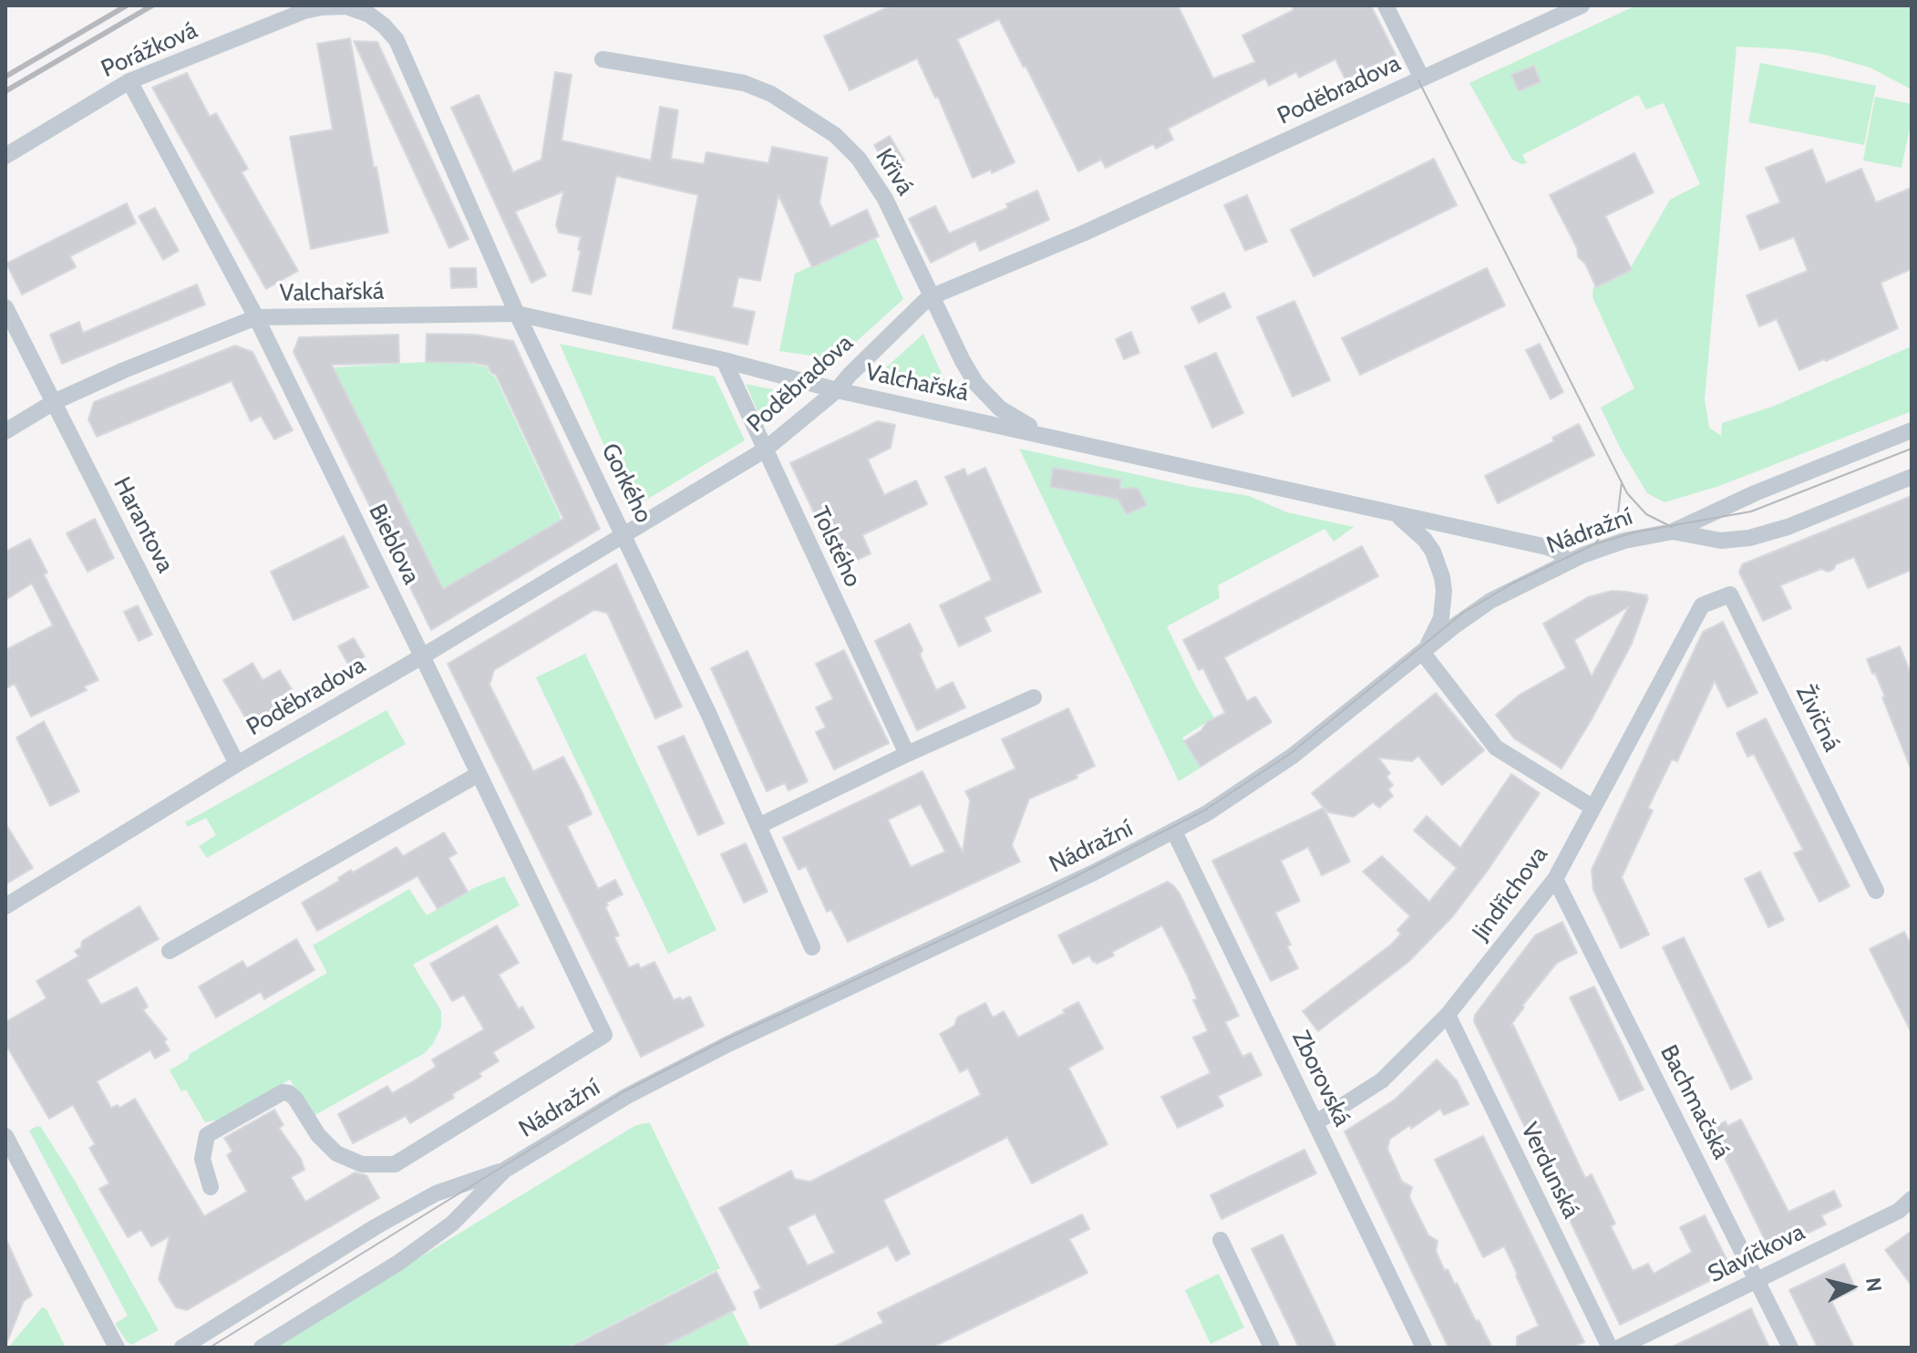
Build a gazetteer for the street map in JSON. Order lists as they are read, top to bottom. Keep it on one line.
{"streets":{"street":["Porážková","Poděbradova","Křivá","Valchařská","Gorkého","Harantova","Nádražní","Bieblova","Tolstého","Živičná","Jindřichova","Zborovská","Bachmačská","Verdunská","Slavíčkova"]},"crossings":[["Porážková","Gorkého"],["Porážková","Bieblova"],["Poděbradova","Křivá"],["Poděbradova","Valchařská"],["Poděbradova","Gorkého"],["Poděbradova","Harantova"],["Poděbradova","Bieblova"],["Poděbradova","Tolstého"],["Křivá","Valchařská"],["Valchařská","Gorkého"],["Valchařská","Nádražní"],["Valchařská","Bieblova"],["Valchařská","Tolstého"],["Nádražní","Zborovská"],["Živičná","Jindřichova"],["Jindřichova","Zborovská"],["Jindřichova","Bachmačská"],["Jindřichova","Verdunská"],["Bachmačská","Slavíčkova"]],"north":"right"}
